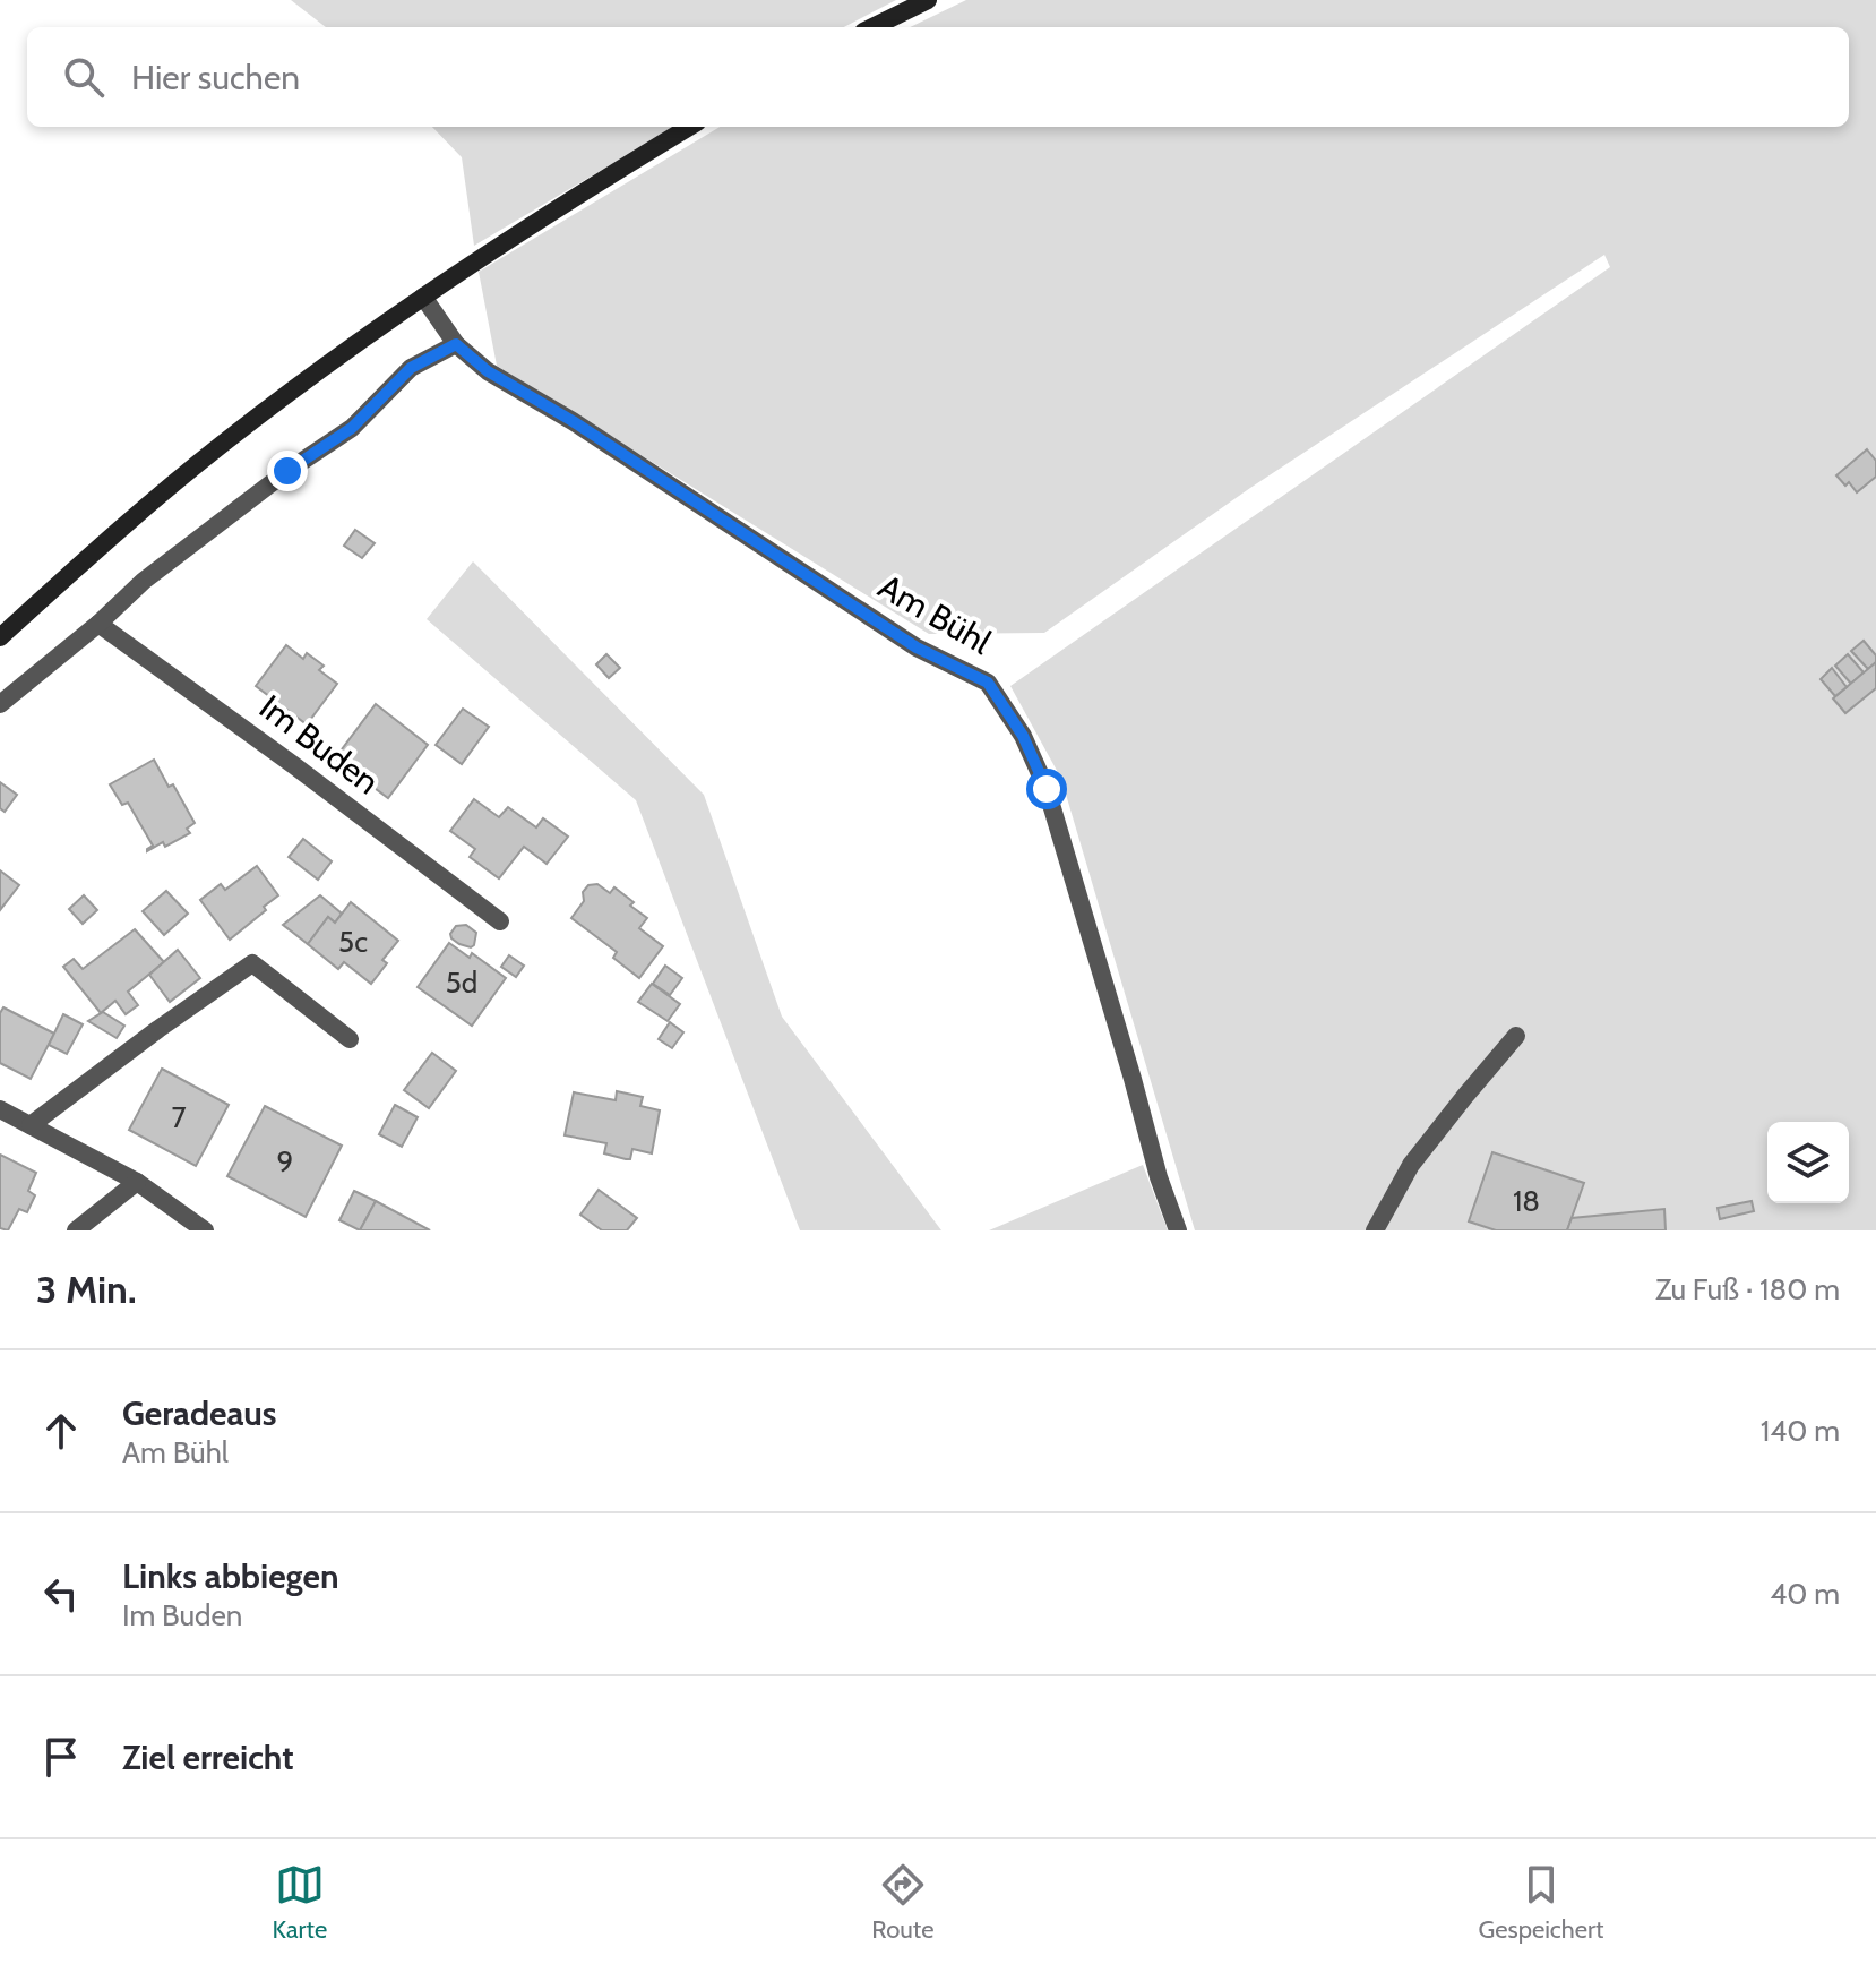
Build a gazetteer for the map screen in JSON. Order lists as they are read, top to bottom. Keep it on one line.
{"streets":{"street":["Am Bühl","Im Buden"]},"house_numbers":["5c","5d","7","9","18"],"page":{"search":"Hier suchen","heading":["3 Min.","Zu Fuß · 180 m"],"list":[["Geradeaus","Am Bühl","140 m"],["Links abbiegen","Im Buden","40 m"],"Ziel erreicht"],"nav":["Karte","Route","Gespeichert"]}}
